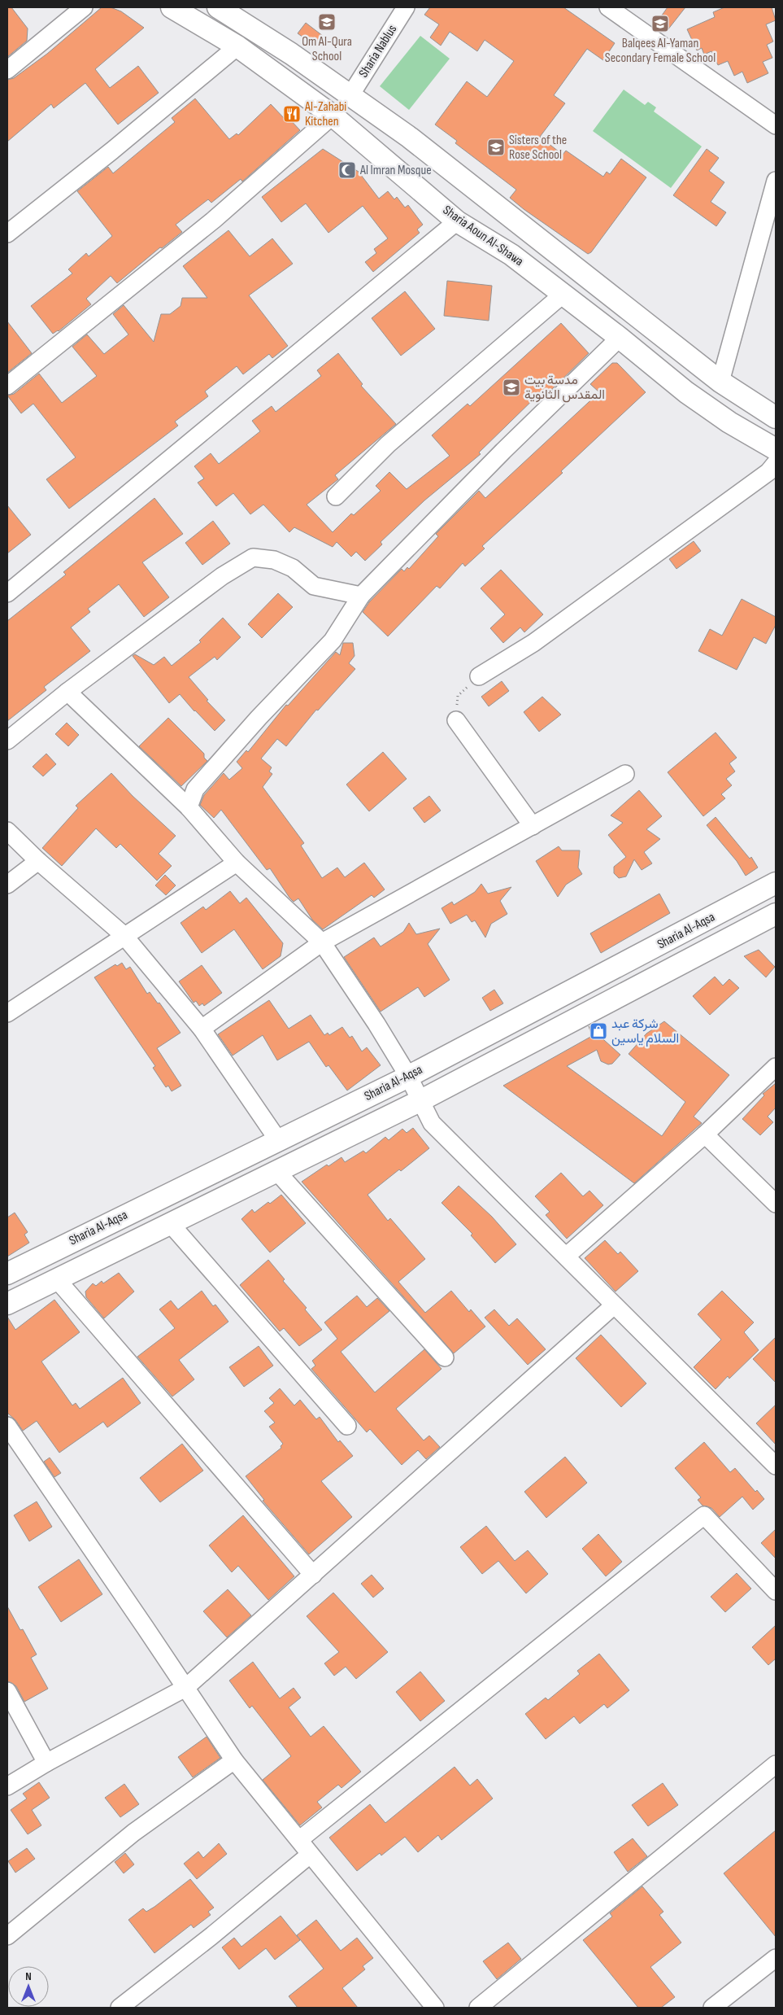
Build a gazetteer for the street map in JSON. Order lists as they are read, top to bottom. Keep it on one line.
{"streets":{"main road":["Sharia Aoun Al-Shawa","Sharia Al-Aqsa"],"street":["Sharia Nablus"]},"places":{"school or university":["Om Al-Qura School","Balqees Al-Yaman Secondary Female School","Sisters of the Rose School","مدسة بيت المقدس الثانوية"],"restaurant":["Al-Zahabi Kitchen"],"mosque":["Al Imran Mosque"],"shop":["شركة عبد السلام ياسين"]},"north":"top"}
